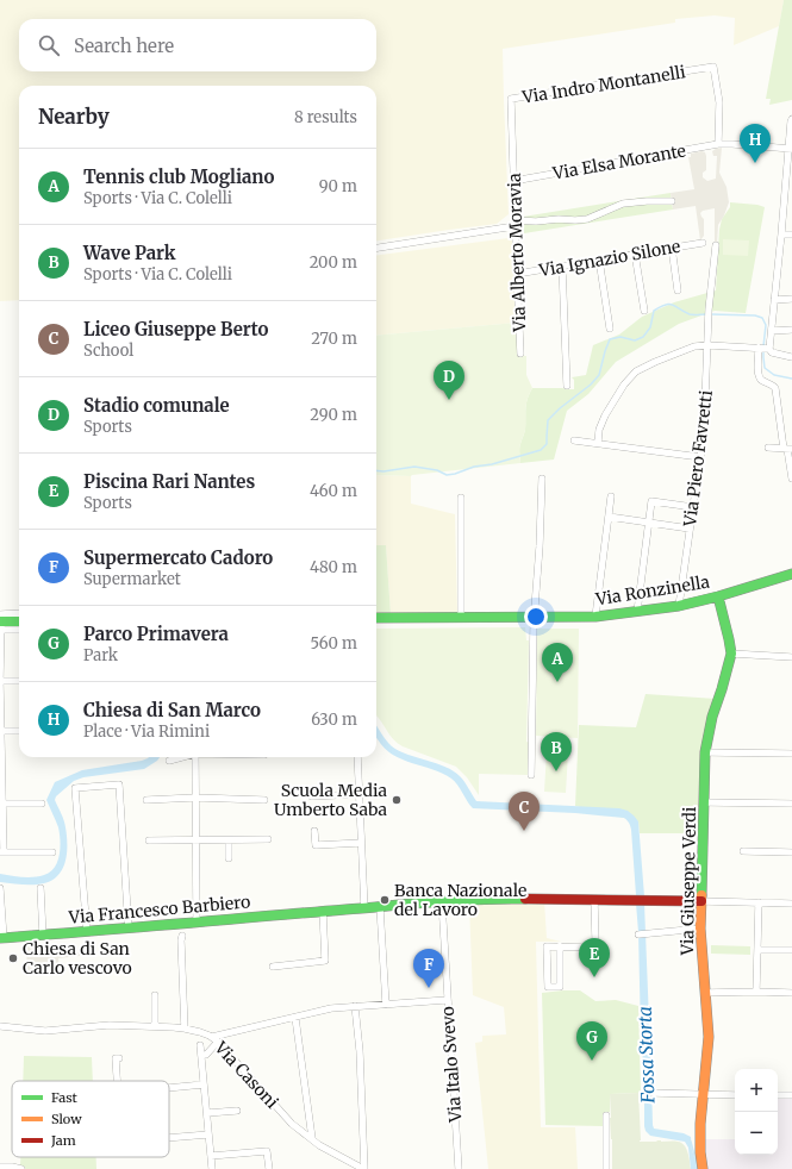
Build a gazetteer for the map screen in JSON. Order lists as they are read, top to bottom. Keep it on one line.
{"streets":{"street":["Via Indro Montanelli","Via Elsa Morante","Via Alberto Moravia","Via Ignazio Silone","Via Piero Favretti","Via Ronzinella","Via Giuseppe Verdi","Via Francesco Barbiero","Via Italo Svevo","Via Casoni"]},"crossings":[["Via Indro Montanelli","Via Elsa Morante"],["Via Indro Montanelli","Via Alberto Moravia"],["Via Elsa Morante","Via Alberto Moravia"],["Via Alberto Moravia","Via Ignazio Silone"],["Via Piero Favretti","Via Ronzinella"],["Via Ronzinella","Via Giuseppe Verdi"],["Via Giuseppe Verdi","Via Francesco Barbiero"],["Via Francesco Barbiero","Via Italo Svevo"]],"water":["Fossa Storta"],"places":["Scuola Media Umberto Saba","Banca Nazionale del Lavoro","Chiesa di San Carlo vescovo"],"legend":["Fast","Slow","Jam"],"page":{"search":"Search here","heading":["Nearby","8 results"],"pins":["H","D","A","B","C","E","F","G"],"list":[{"mark":"A","name":"Tennis club Mogliano","note":"Sports · Via C. Colelli","value":"90 m"},{"mark":"B","name":"Wave Park","note":"Sports · Via C. Colelli","value":"200 m"},{"mark":"C","name":"Liceo Giuseppe Berto","note":"School","value":"270 m"},{"mark":"D","name":"Stadio comunale","note":"Sports","value":"290 m"},{"mark":"E","name":"Piscina Rari Nantes","note":"Sports","value":"460 m"},{"mark":"F","name":"Supermercato Cadoro","note":"Supermarket","value":"480 m"},{"mark":"G","name":"Parco Primavera","note":"Park","value":"560 m"},{"mark":"H","name":"Chiesa di San Marco","note":"Place · Via Rimini","value":"630 m"}],"map_buttons":["+","−"]}}
